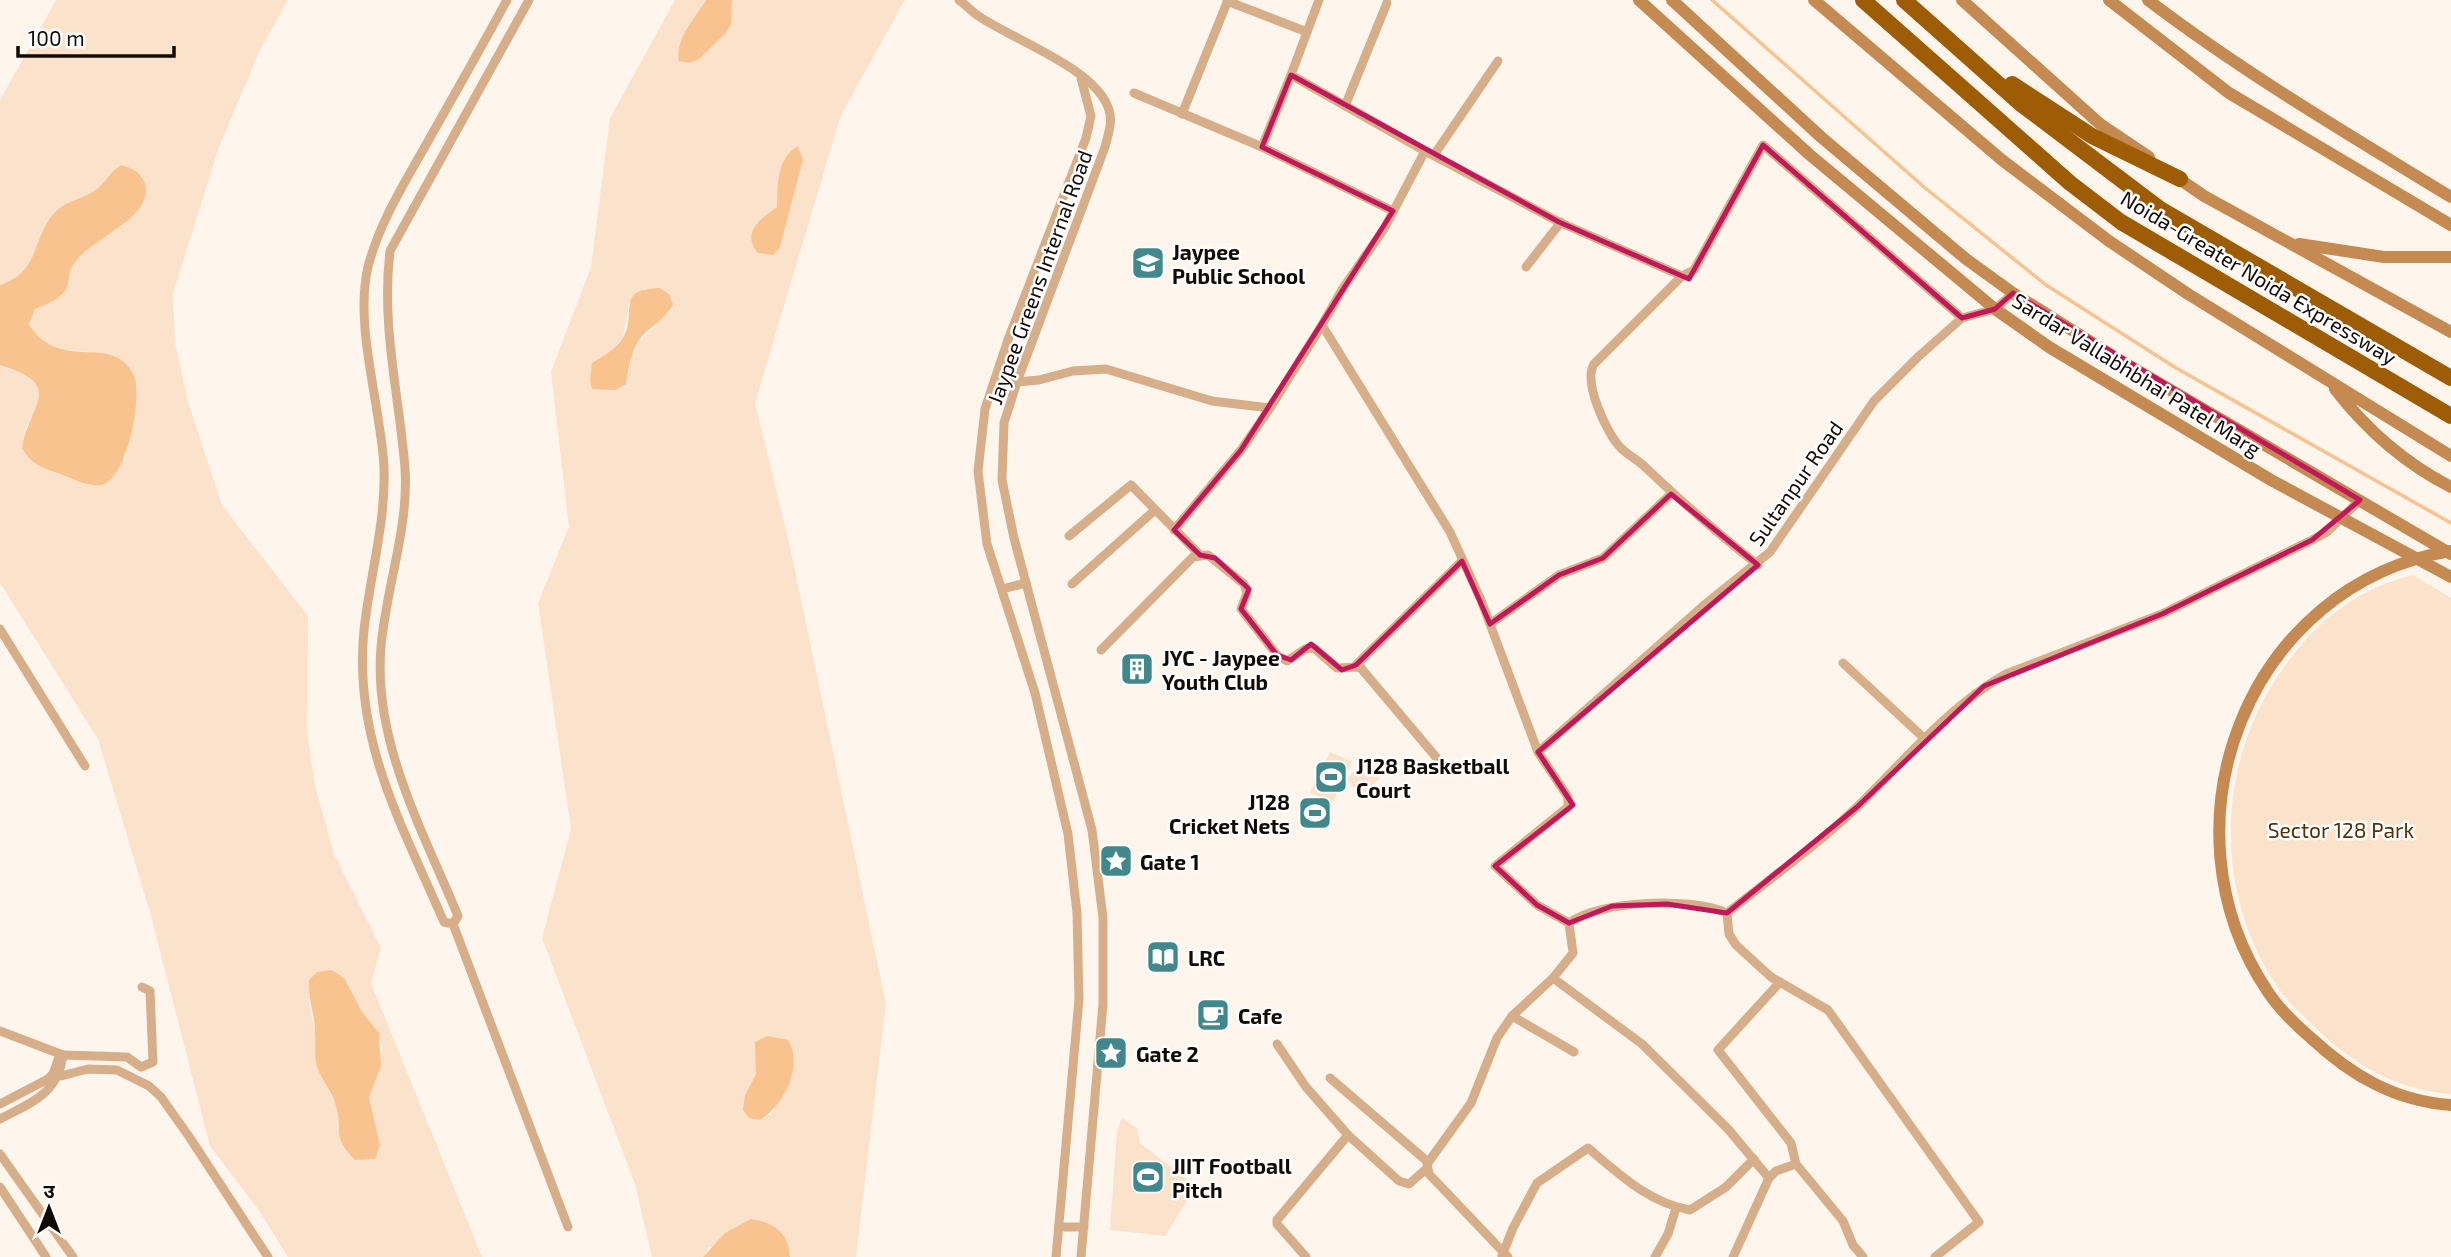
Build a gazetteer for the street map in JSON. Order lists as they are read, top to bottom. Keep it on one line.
{"streets":{"highway":["Noida-Greater Noida Expressway"],"street":["Jaypee Greens Internal Road","Sardar Vallabhbhai Patel Marg","Sultanpur Road"]},"crossings":[["Sardar Vallabhbhai Patel Marg","Sultanpur Road"]],"parks":["Sector 128 Park"],"places":{"school or university":["Jaypee Public School"],"building":["JYC - Jaypee Youth Club"],"sports":["J128 Basketball Court","J128 Cricket Nets","JIIT Football Pitch"],"place":["Gate 1","Gate 2"],"library":["LRC"],"cafe":["Cafe"]},"scale_bar":"100 m","north":"top"}
